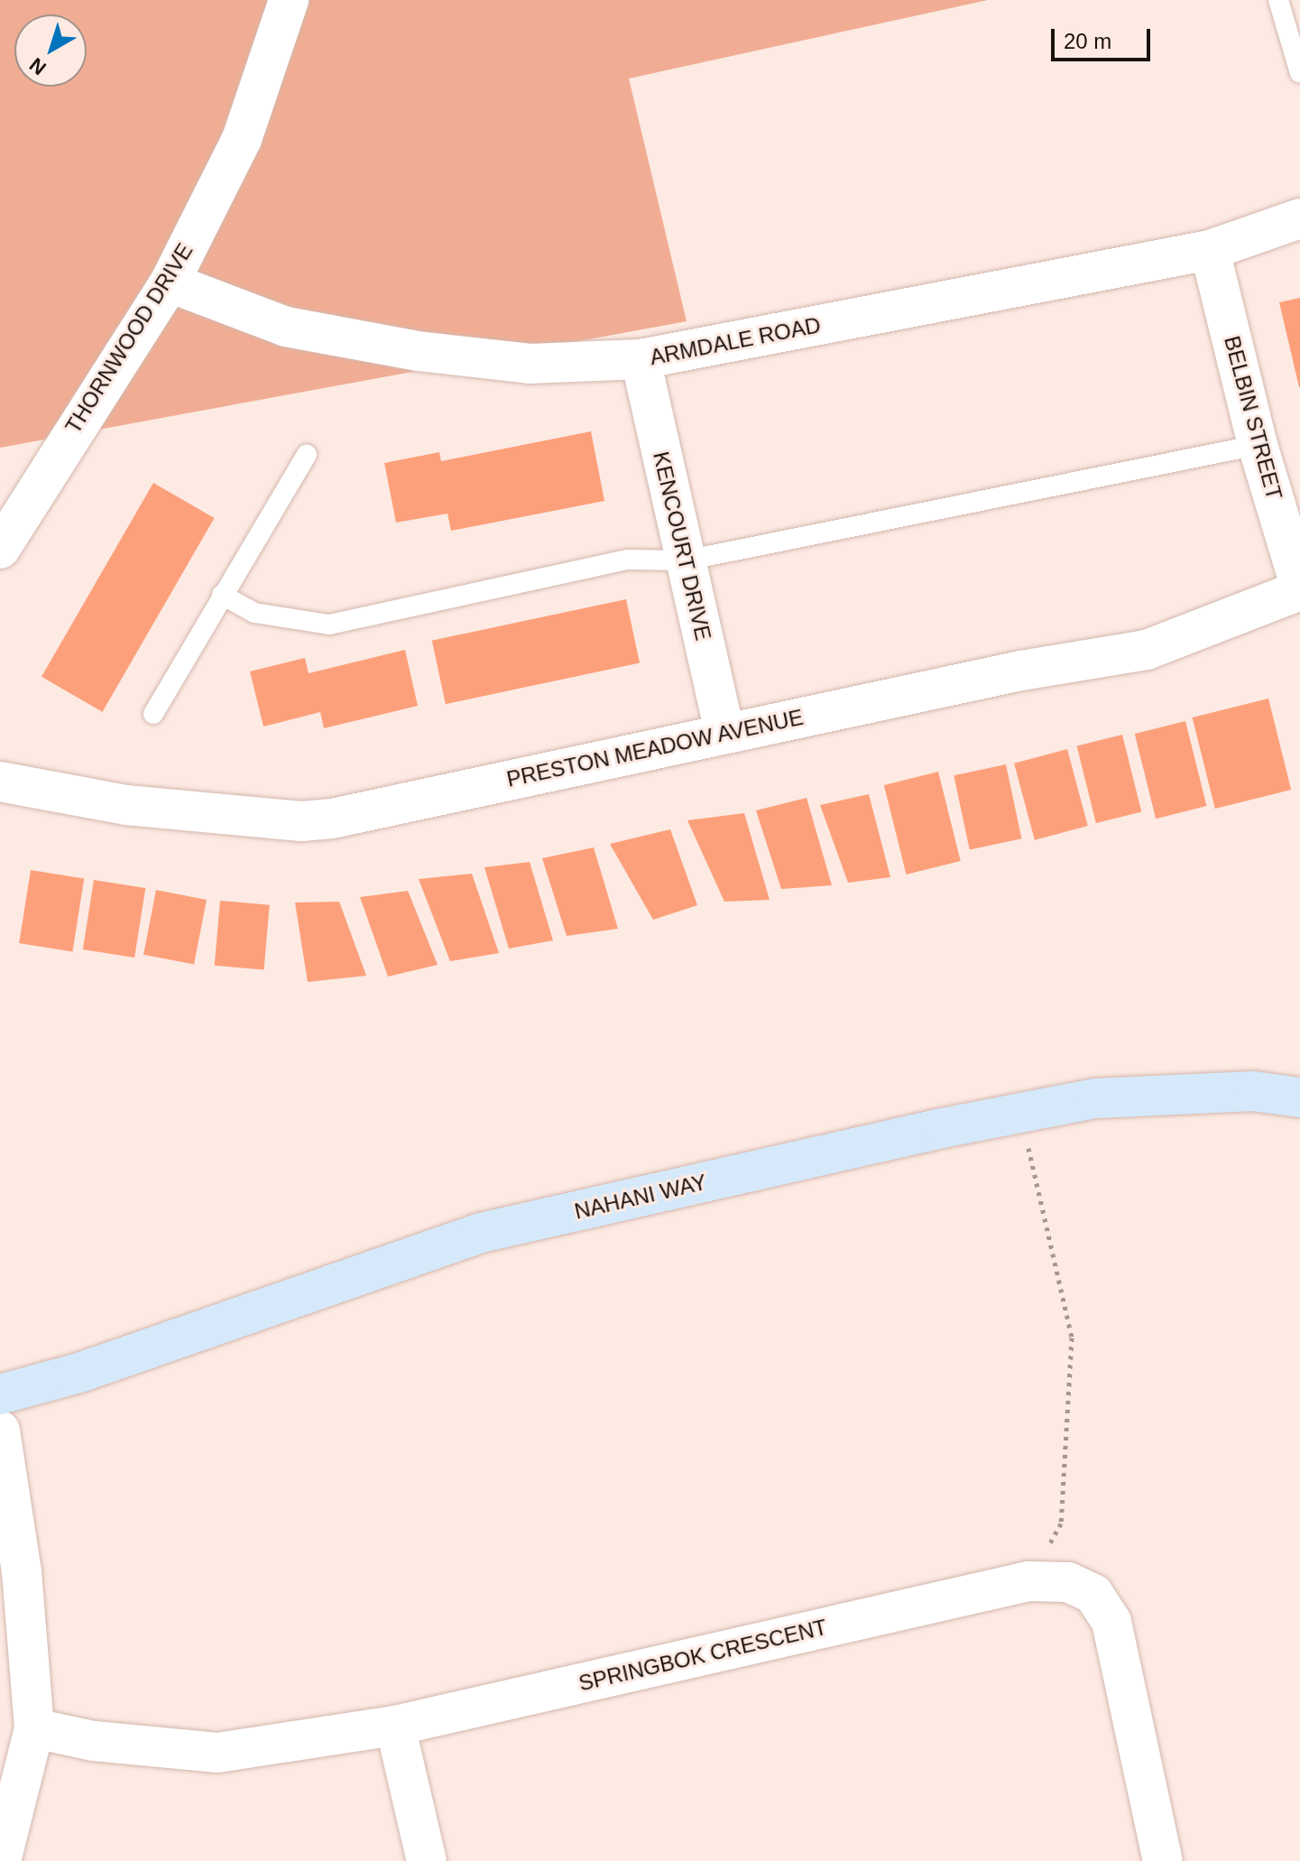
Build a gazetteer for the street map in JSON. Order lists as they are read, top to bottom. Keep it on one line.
{"streets":{"street":["THORNWOOD DRIVE","ARMDALE ROAD","BELBIN STREET","KENCOURT DRIVE","PRESTON MEADOW AVENUE","NAHANI WAY","SPRINGBOK CRESCENT"]},"crossings":[["THORNWOOD DRIVE","ARMDALE ROAD"],["ARMDALE ROAD","BELBIN STREET"],["ARMDALE ROAD","KENCOURT DRIVE"],["BELBIN STREET","PRESTON MEADOW AVENUE"],["KENCOURT DRIVE","PRESTON MEADOW AVENUE"]],"scale_bar":"20 m","north":"bottom left"}
